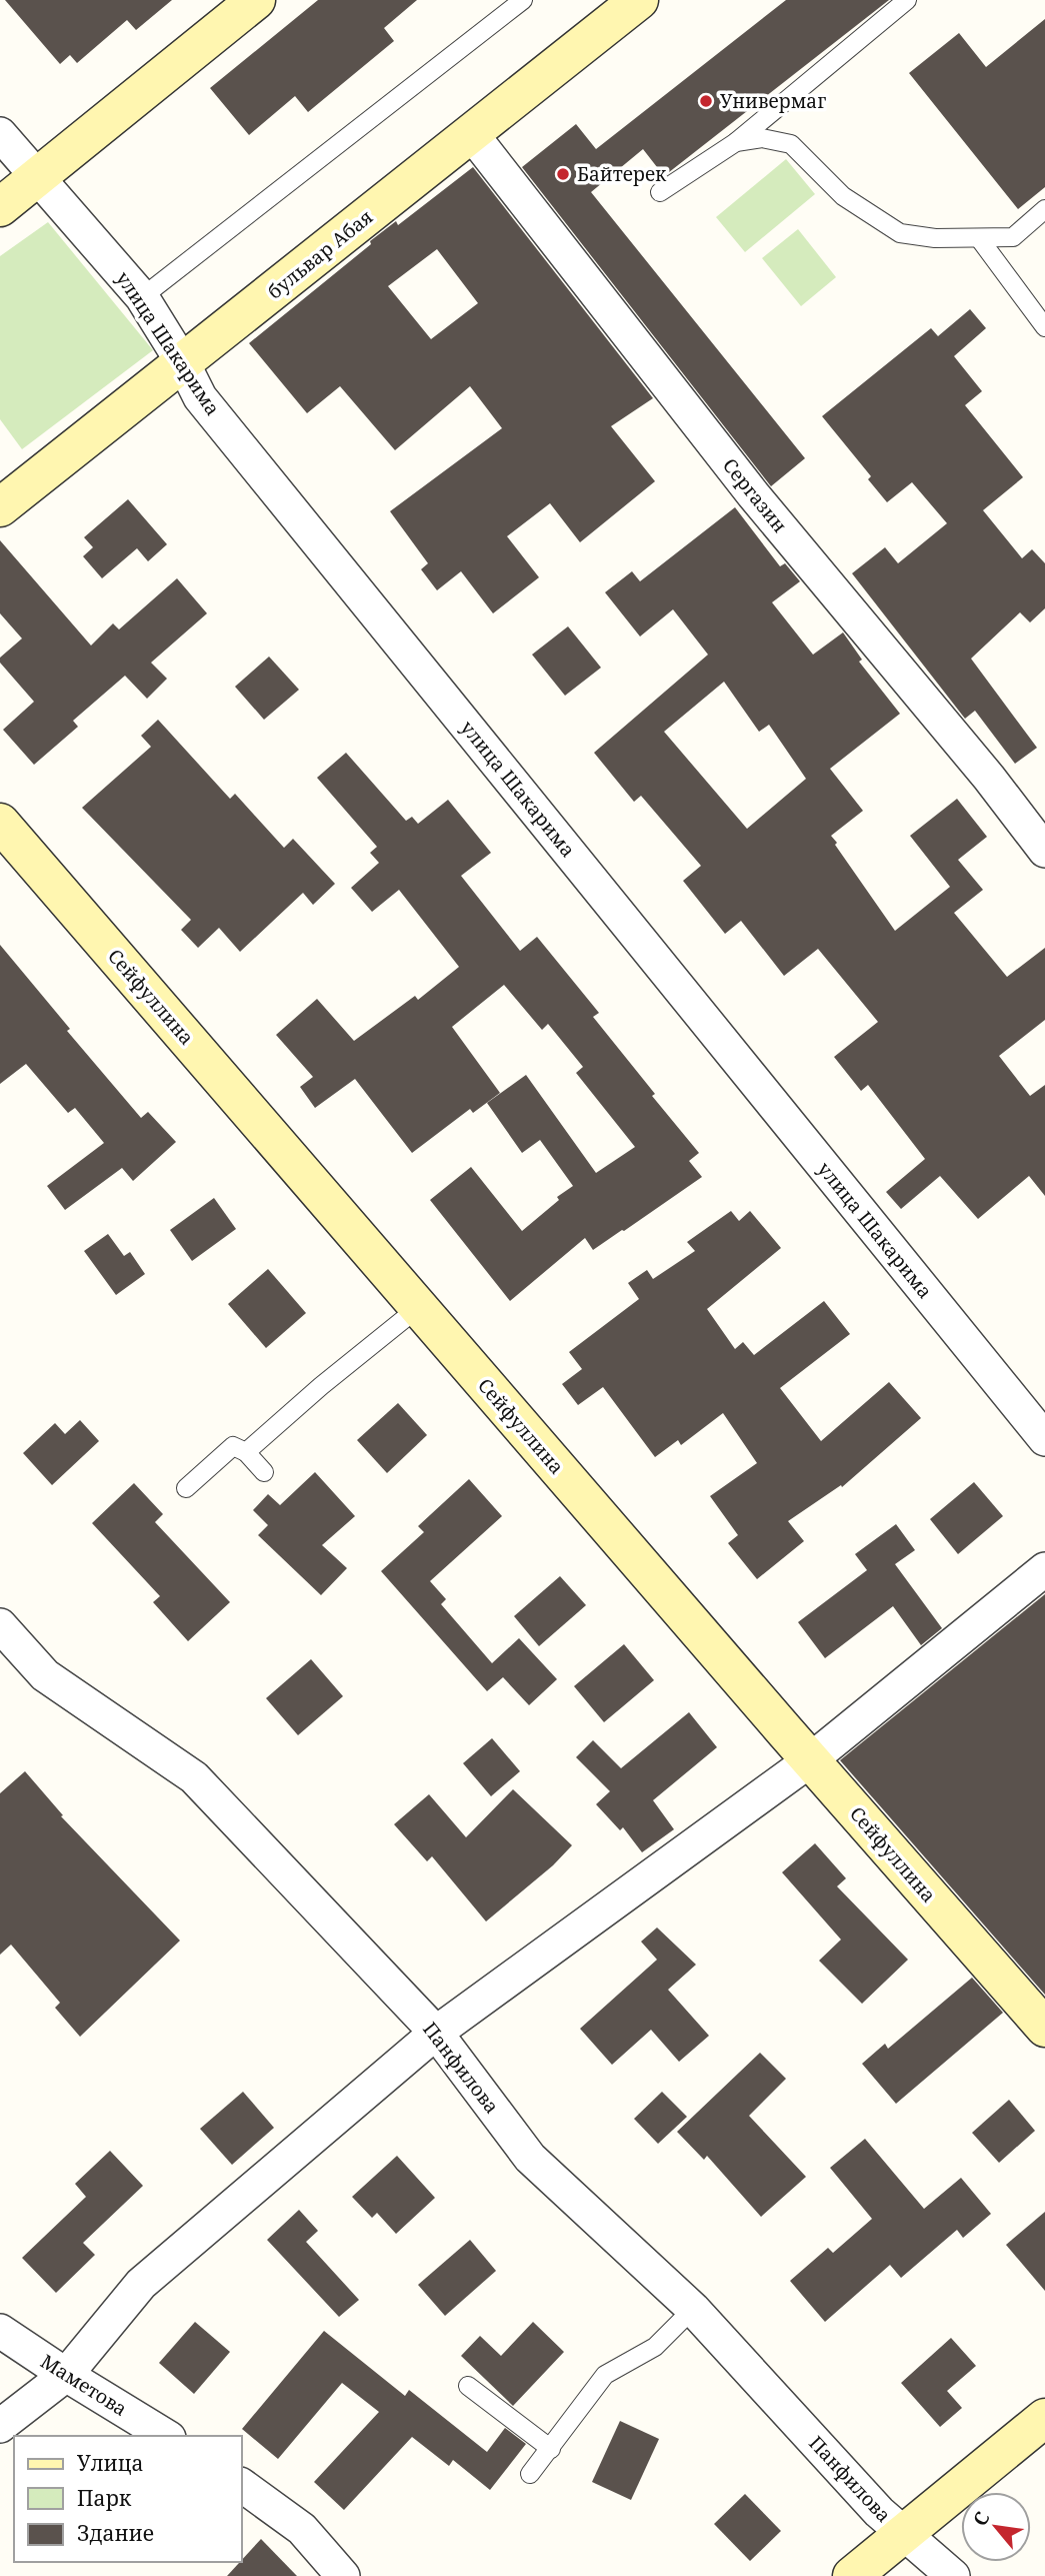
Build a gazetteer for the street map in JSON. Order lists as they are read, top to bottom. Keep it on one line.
{"streets":{"main road":["бульвар Абая","Сейфуллина"],"street":["улица Шакарима","Сергазин","Панфилова","Маметова"]},"crossings":[["бульвар Абая","улица Шакарима"],["бульвар Абая","Сергазин"]],"places":["Универмаг","Байтерек"],"legend":["Улица","Парк","Здание"],"north":"top left"}
